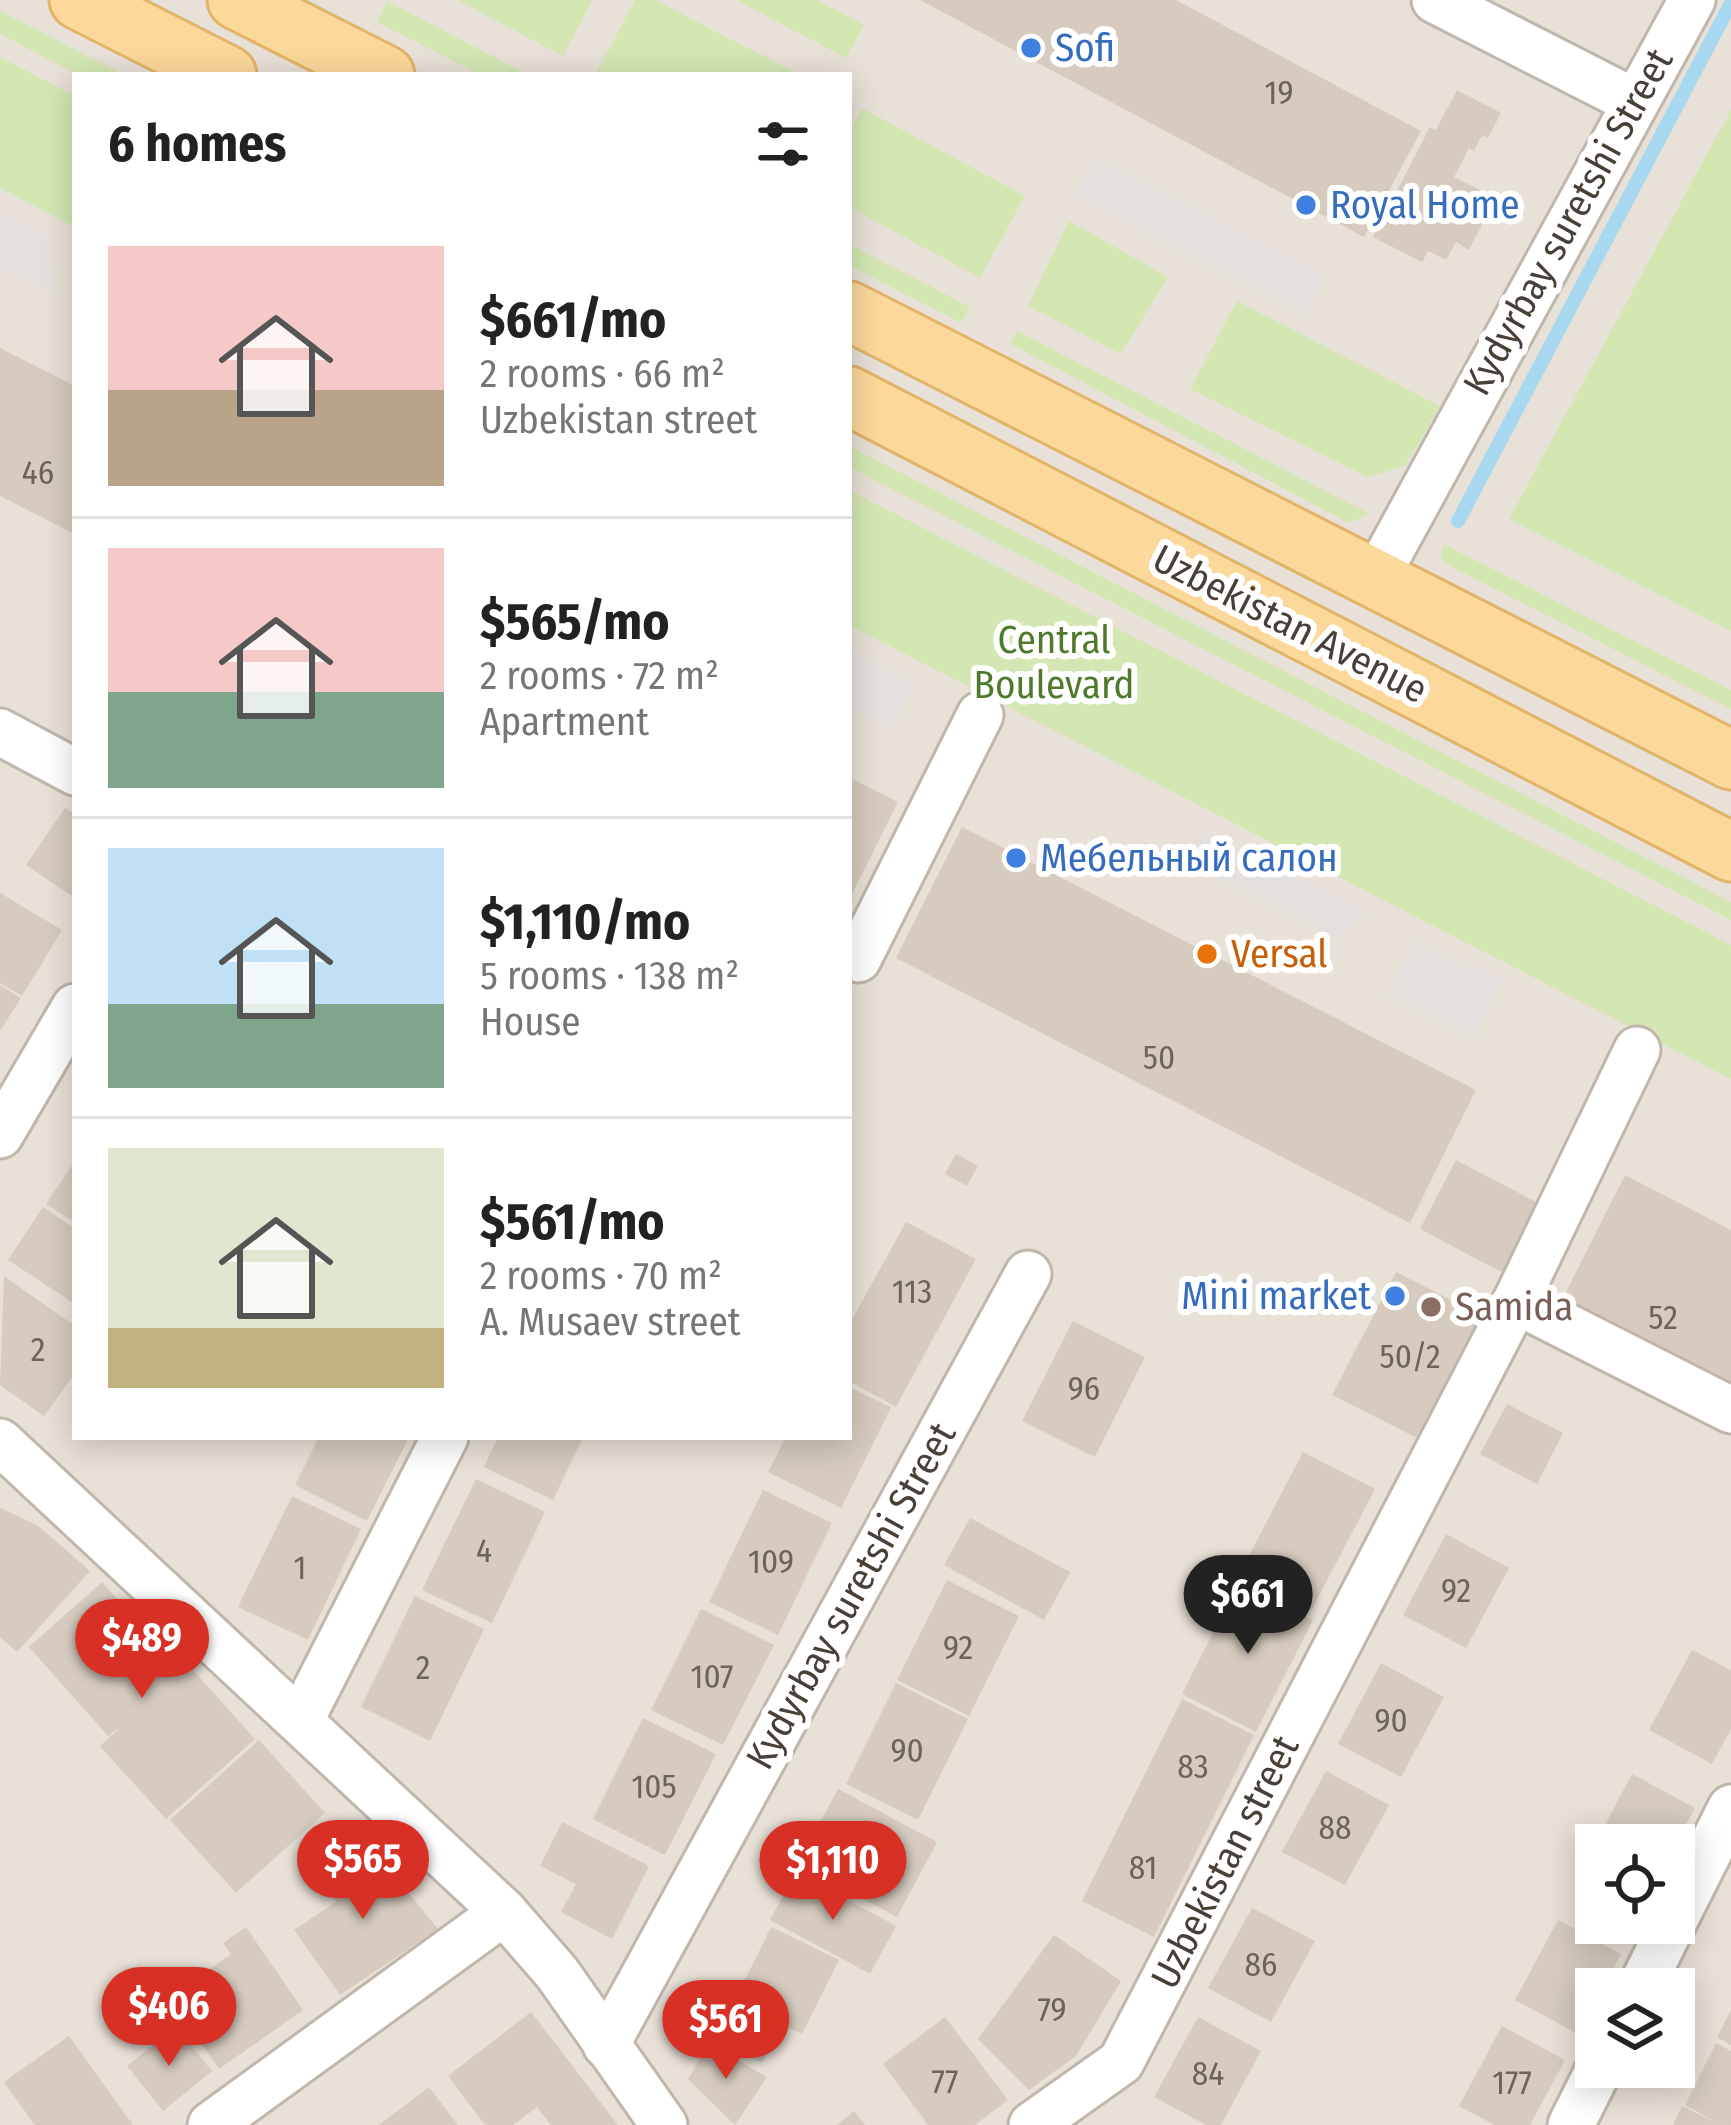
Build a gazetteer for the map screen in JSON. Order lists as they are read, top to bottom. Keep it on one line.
{"streets":{"main road":["Uzbekistan Avenue"],"street":["Kydyrbay suretshi Street","Uzbekistan street"]},"crossings":[["Kydyrbay suretshi Street","Uzbekistan Avenue"]],"parks":["Central Boulevard"],"places":["Sofi","Royal Home","Мебельный салон","Versal","Mini market","Samida"],"house_numbers":["19","46","50","113","52","2","50/2","96","4","109","1","92","92","2","107","90","90","83","105","88","81","86","79","84","77","177"],"page":{"heading":"6 homes","list":[{"name":"$661/mo","note":"2 rooms · 66 m² · Uzbekistan street"},{"name":"$565/mo","note":"2 rooms · 72 m² · Apartment"},{"name":"$1,110/mo","note":"5 rooms · 138 m² · House"},{"name":"$561/mo","note":"2 rooms · 70 m² · A. Musaev street"}],"price":["$661","$489","$565","$1,110","$406","$561"]}}
